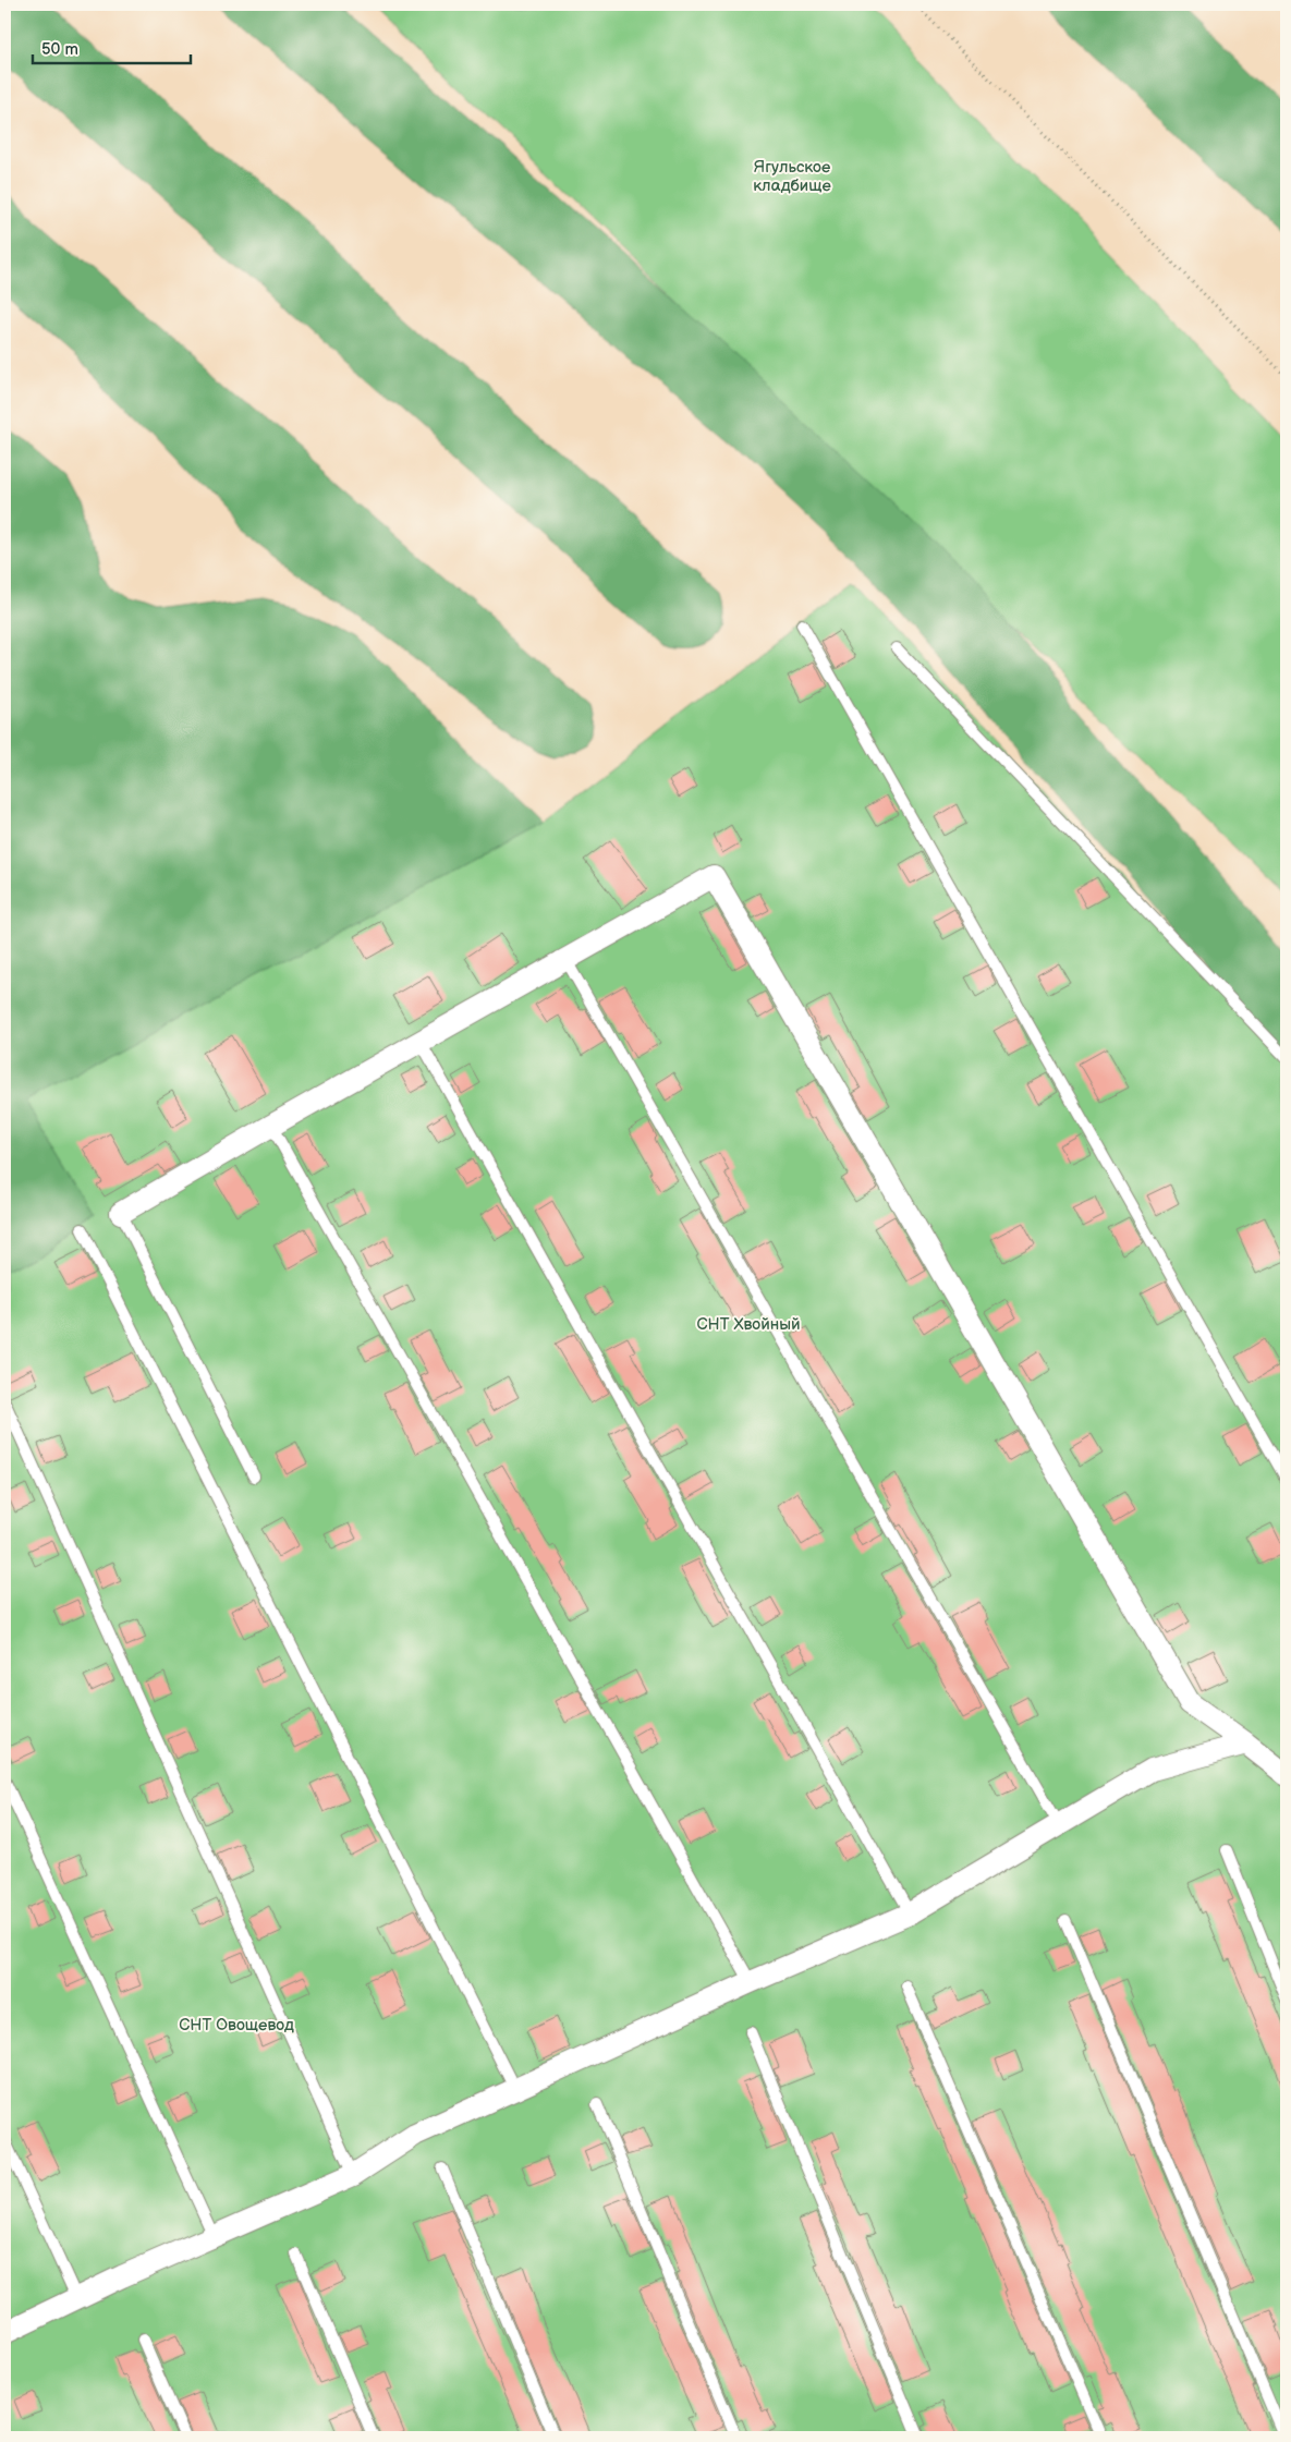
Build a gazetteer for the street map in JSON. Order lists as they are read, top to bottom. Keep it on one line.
{"parks":["Ягульское кладбище","СНТ Хвойный","СНТ Овощевод"],"scale_bar":"50 m"}
